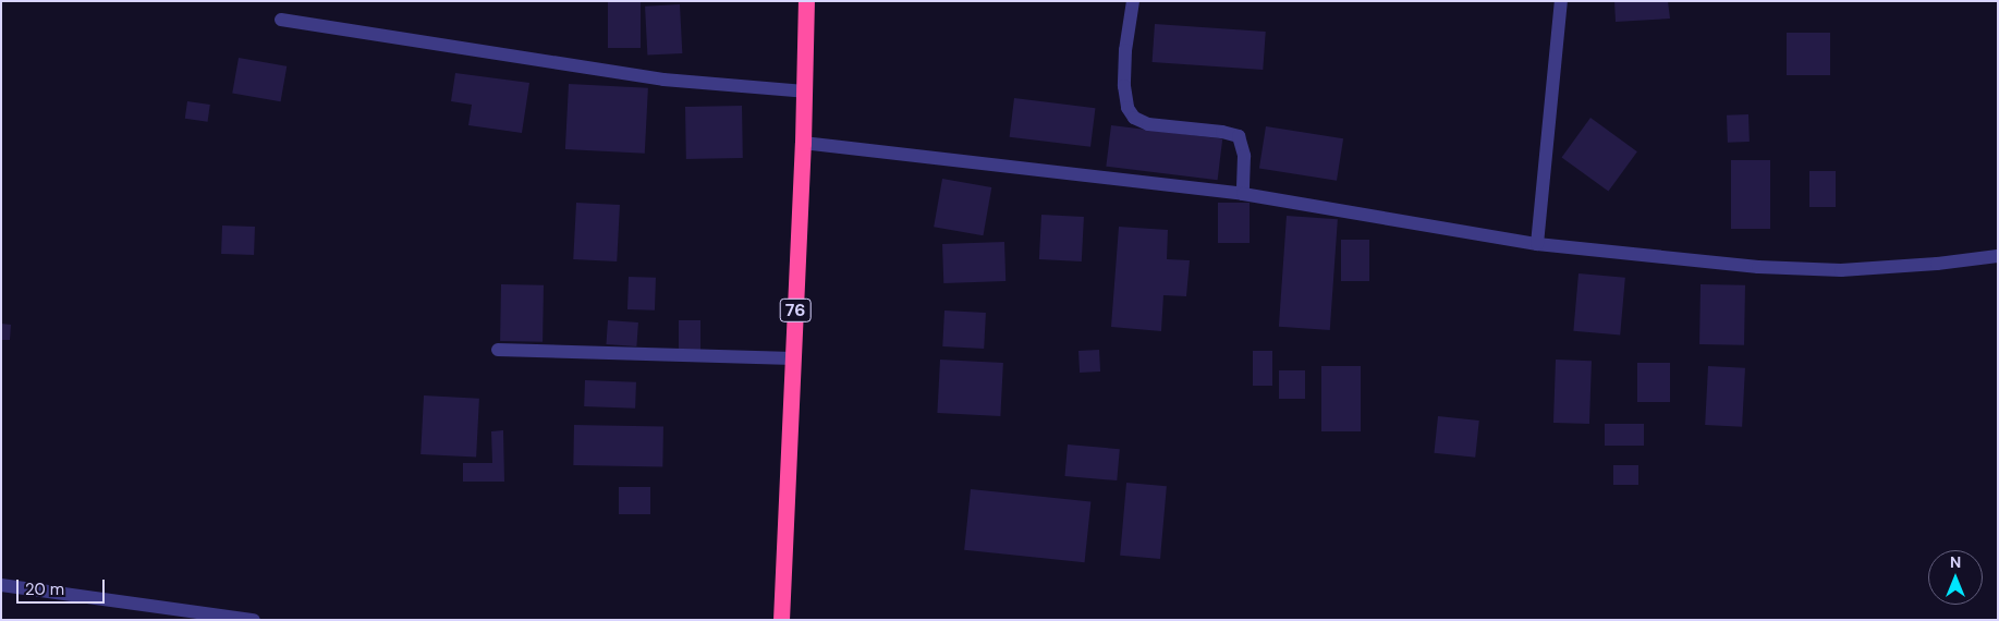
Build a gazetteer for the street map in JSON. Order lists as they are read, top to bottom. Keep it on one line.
{"streets":{"highway":["76"]},"scale_bar":"20 m","north":"top"}
